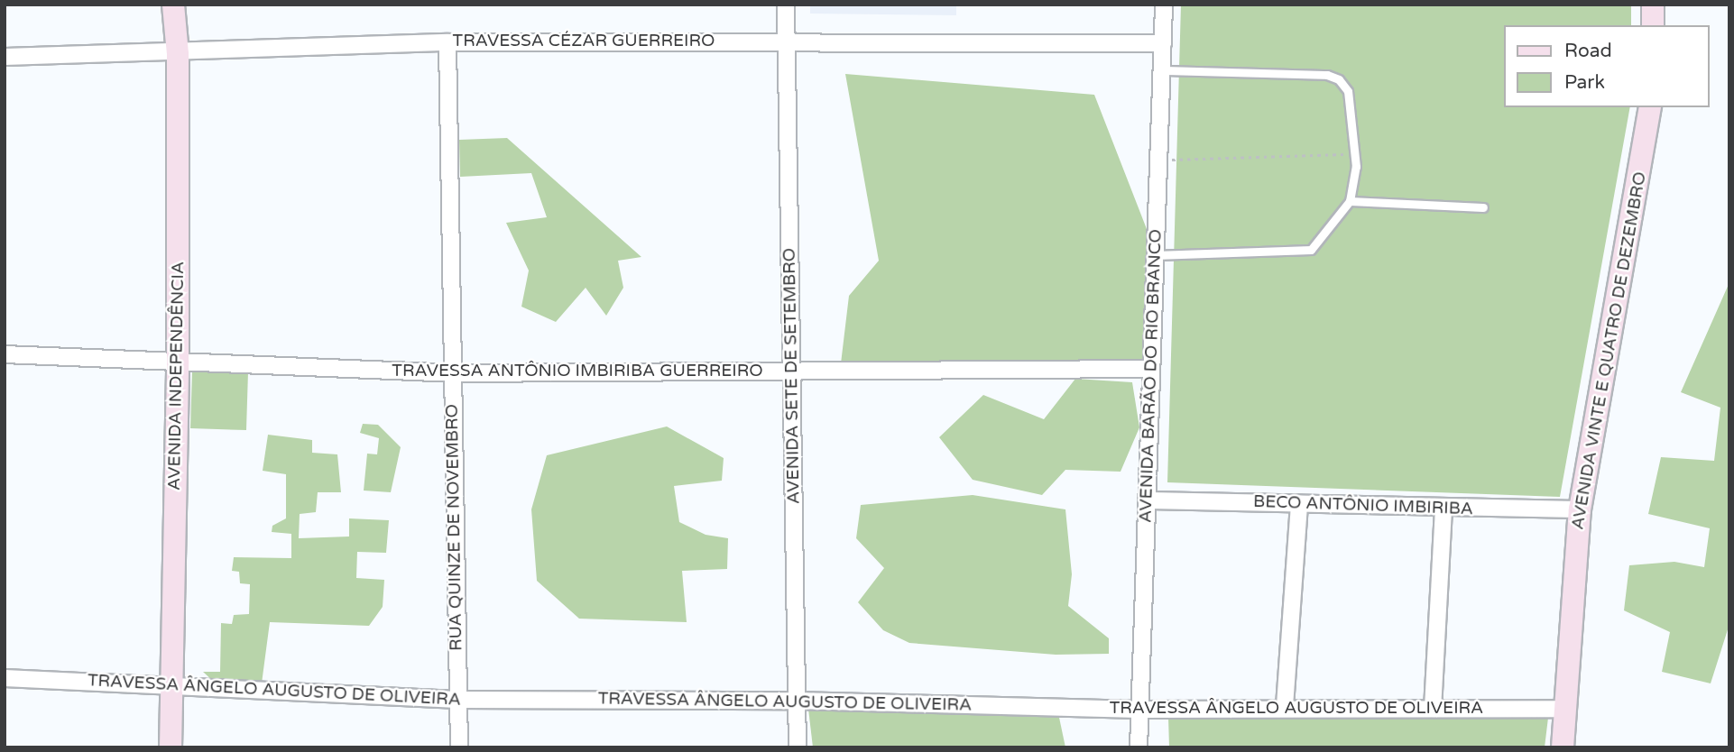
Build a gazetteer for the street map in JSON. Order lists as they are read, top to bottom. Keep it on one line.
{"streets":{"street":["TRAVESSA CÉZAR GUERREIRO","AVENIDA VINTE E QUATRO DE DEZEMBRO","TRAVESSA ANTÔNIO IMBIRIBA GUERREIRO","AVENIDA INDEPENDÊNCIA","AVENIDA SETE DE SETEMBRO","AVENIDA BARÃO DO RIO BRANCO","BECO ANTÔNIO IMBIRIBA","RUA QUINZE DE NOVEMBRO","TRAVESSA ÂNGELO AUGUSTO DE OLIVEIRA"]},"crossings":[["TRAVESSA CÉZAR GUERREIRO","AVENIDA INDEPENDÊNCIA"],["TRAVESSA CÉZAR GUERREIRO","AVENIDA SETE DE SETEMBRO"],["TRAVESSA CÉZAR GUERREIRO","AVENIDA BARÃO DO RIO BRANCO"],["TRAVESSA CÉZAR GUERREIRO","RUA QUINZE DE NOVEMBRO"],["AVENIDA VINTE E QUATRO DE DEZEMBRO","BECO ANTÔNIO IMBIRIBA"],["AVENIDA VINTE E QUATRO DE DEZEMBRO","TRAVESSA ÂNGELO AUGUSTO DE OLIVEIRA"],["TRAVESSA ANTÔNIO IMBIRIBA GUERREIRO","AVENIDA INDEPENDÊNCIA"],["TRAVESSA ANTÔNIO IMBIRIBA GUERREIRO","AVENIDA SETE DE SETEMBRO"],["TRAVESSA ANTÔNIO IMBIRIBA GUERREIRO","AVENIDA BARÃO DO RIO BRANCO"],["TRAVESSA ANTÔNIO IMBIRIBA GUERREIRO","RUA QUINZE DE NOVEMBRO"],["AVENIDA INDEPENDÊNCIA","TRAVESSA ÂNGELO AUGUSTO DE OLIVEIRA"],["AVENIDA SETE DE SETEMBRO","TRAVESSA ÂNGELO AUGUSTO DE OLIVEIRA"],["AVENIDA BARÃO DO RIO BRANCO","BECO ANTÔNIO IMBIRIBA"],["AVENIDA BARÃO DO RIO BRANCO","TRAVESSA ÂNGELO AUGUSTO DE OLIVEIRA"],["RUA QUINZE DE NOVEMBRO","TRAVESSA ÂNGELO AUGUSTO DE OLIVEIRA"]],"legend":["Road","Park"]}
